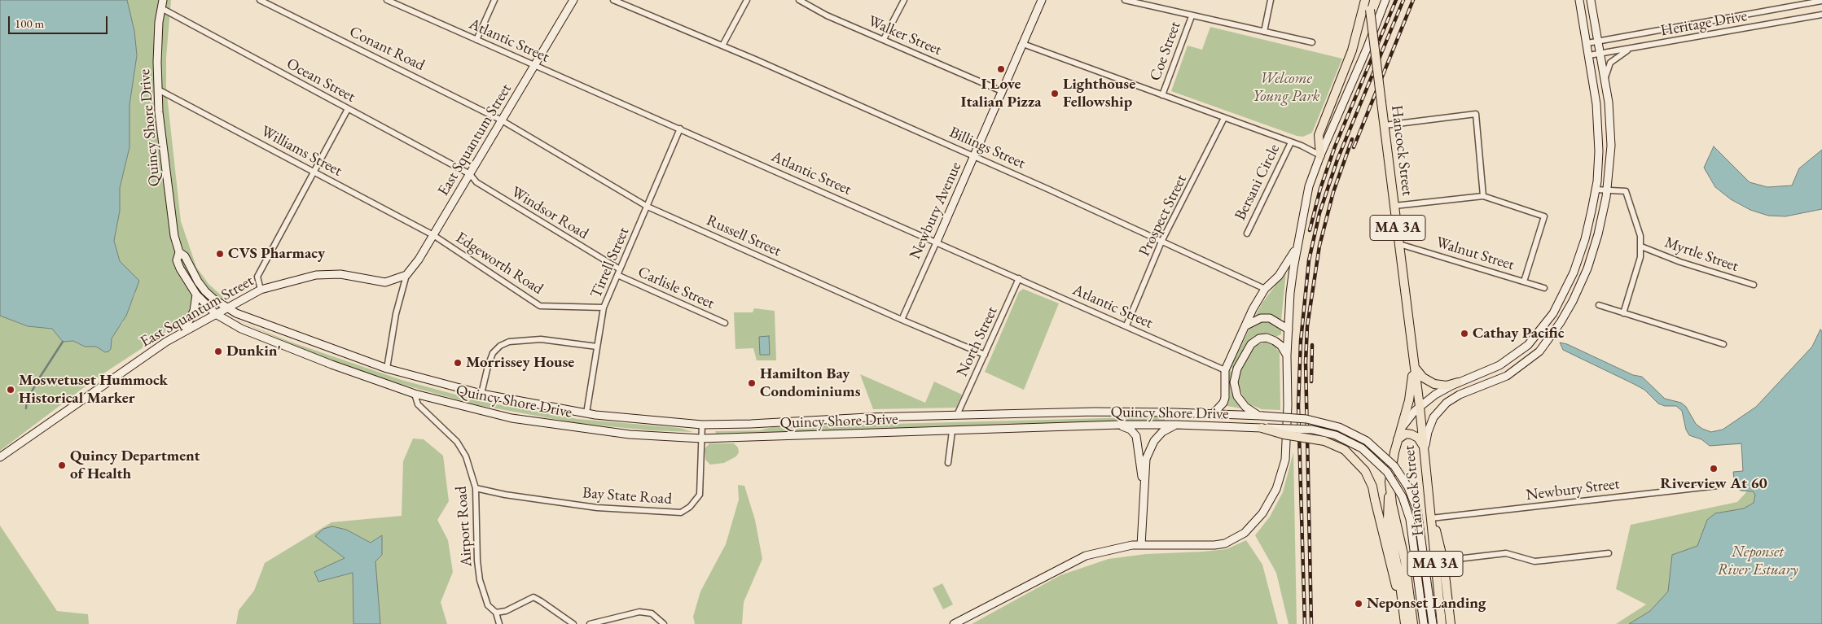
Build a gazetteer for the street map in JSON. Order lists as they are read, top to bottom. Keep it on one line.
{"streets":{"main road":["Quincy Shore Drive","East Squantum Street","Hancock Street","Newbury Avenue","MA 3A"],"street":["Heritage Drive","Walker Street","Atlantic Street","Conant Road","Coe Street","Ocean Street","Billings Street","Williams Street","Bersani Circle","Windsor Road","Prospect Street","Russell Street","Walnut Street","Myrtle Street","Tirrell Street","Edgeworth Road","Carlisle Street","North Street","Newbury Street","Bay State Road","Airport Road"]},"crossings":[["Walker Street","Newbury Avenue"],["Atlantic Street","East Squantum Street"],["Atlantic Street","Newbury Avenue"],["Atlantic Street","Prospect Street"],["Atlantic Street","Tirrell Street"],["Atlantic Street","North Street"],["Conant Road","East Squantum Street"],["Conant Road","Russell Street"],["Ocean Street","Quincy Shore Drive"],["Ocean Street","East Squantum Street"],["Ocean Street","Windsor Road"],["Quincy Shore Drive","East Squantum Street"],["Quincy Shore Drive","Williams Street"],["Quincy Shore Drive","Tirrell Street"],["Quincy Shore Drive","North Street"],["Quincy Shore Drive","Bay State Road"],["Quincy Shore Drive","Airport Road"],["East Squantum Street","Williams Street"],["East Squantum Street","Windsor Road"],["East Squantum Street","Russell Street"],["East Squantum Street","Edgeworth Road"],["Billings Street","Newbury Avenue"],["Billings Street","Prospect Street"],["Hancock Street","Walnut Street"],["Hancock Street","Newbury Street"],["Williams Street","Edgeworth Road"],["Newbury Avenue","Russell Street"],["Windsor Road","Tirrell Street"],["Russell Street","Tirrell Street"],["Russell Street","North Street"],["Tirrell Street","Edgeworth Road"],["Tirrell Street","Carlisle Street"],["Bay State Road","Airport Road"]],"parks":["Welcome Young Park","Neponset River Estuary"],"places":["I Love Italian Pizza","Lighthouse Fellowship","CVS Pharmacy","Cathay Pacific","Dunkin'","Morrissey House","Hamilton Bay Condominiums","Moswetuset Hummock Historical Marker","Quincy Department of Health","Riverview At 60","Neponset Landing"],"scale_bar":"100 m"}
